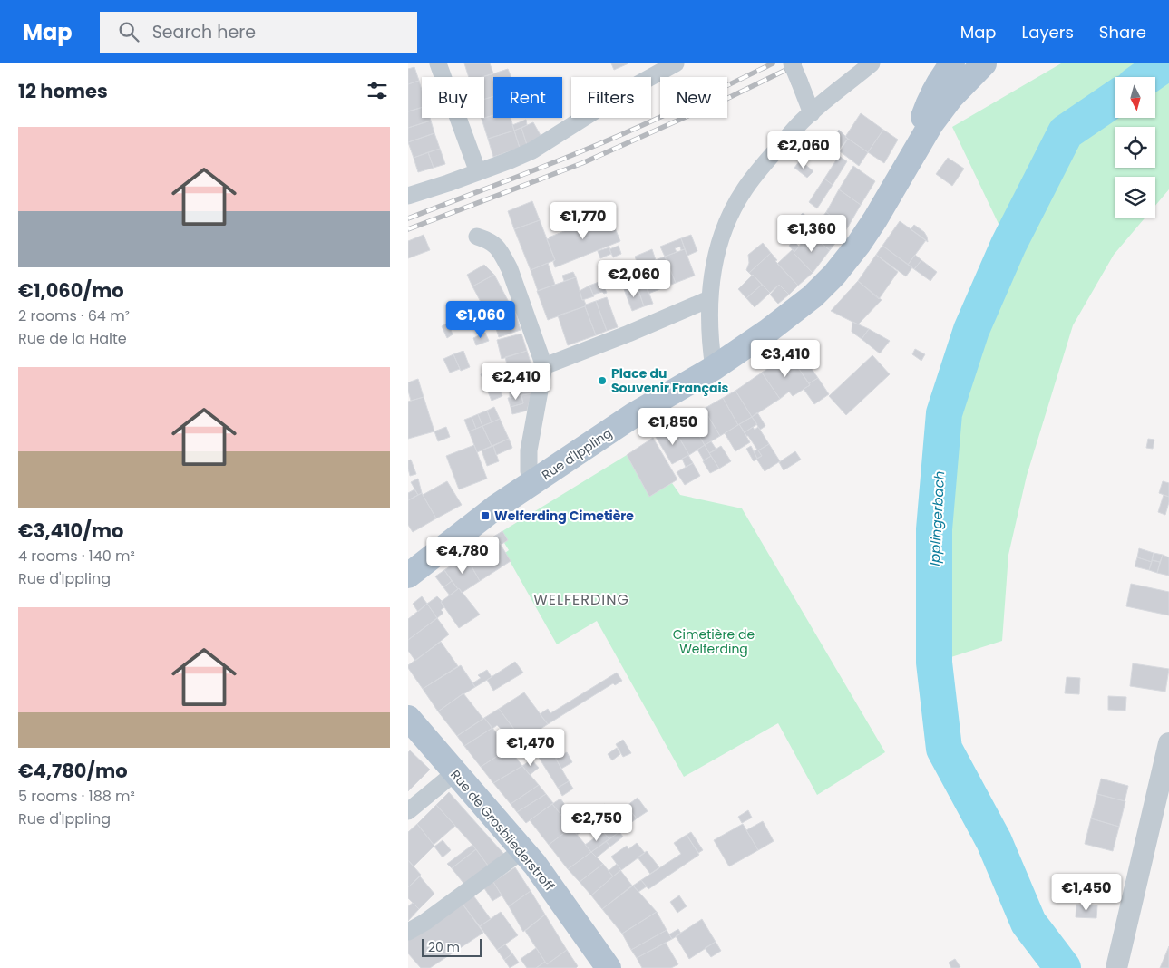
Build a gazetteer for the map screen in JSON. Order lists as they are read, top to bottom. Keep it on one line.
{"streets":{"main road":["Rue d'Ippling","Rue de Grosbliederstroff"]},"districts":["WELFERDING"],"water":["Ipplingerbach"],"parks":["Cimetière de Welferding"],"places":{"other":["Place du Souvenir Français"],"transit":["Welferding Cimetière"]},"scale_bar":"20 m","north":"bottom","page":{"header":"Map","search":"Search here","nav":["Map","Layers","Share"],"heading":"12 homes","chip":["Buy","Rent","Filters","New"],"list":[{"name":"€1,060/mo","note":"2 rooms · 64 m² · Rue de la Halte"},{"name":"€3,410/mo","note":"4 rooms · 140 m² · Rue d'Ippling"},{"name":"€4,780/mo","note":"5 rooms · 188 m² · Rue d'Ippling"}],"price":["€2,060","€1,770","€1,360","€2,060","€1,060","€3,410","€2,410","€1,850","€4,780","€1,470","€2,750","€1,450"],"scale":"20 m"}}
